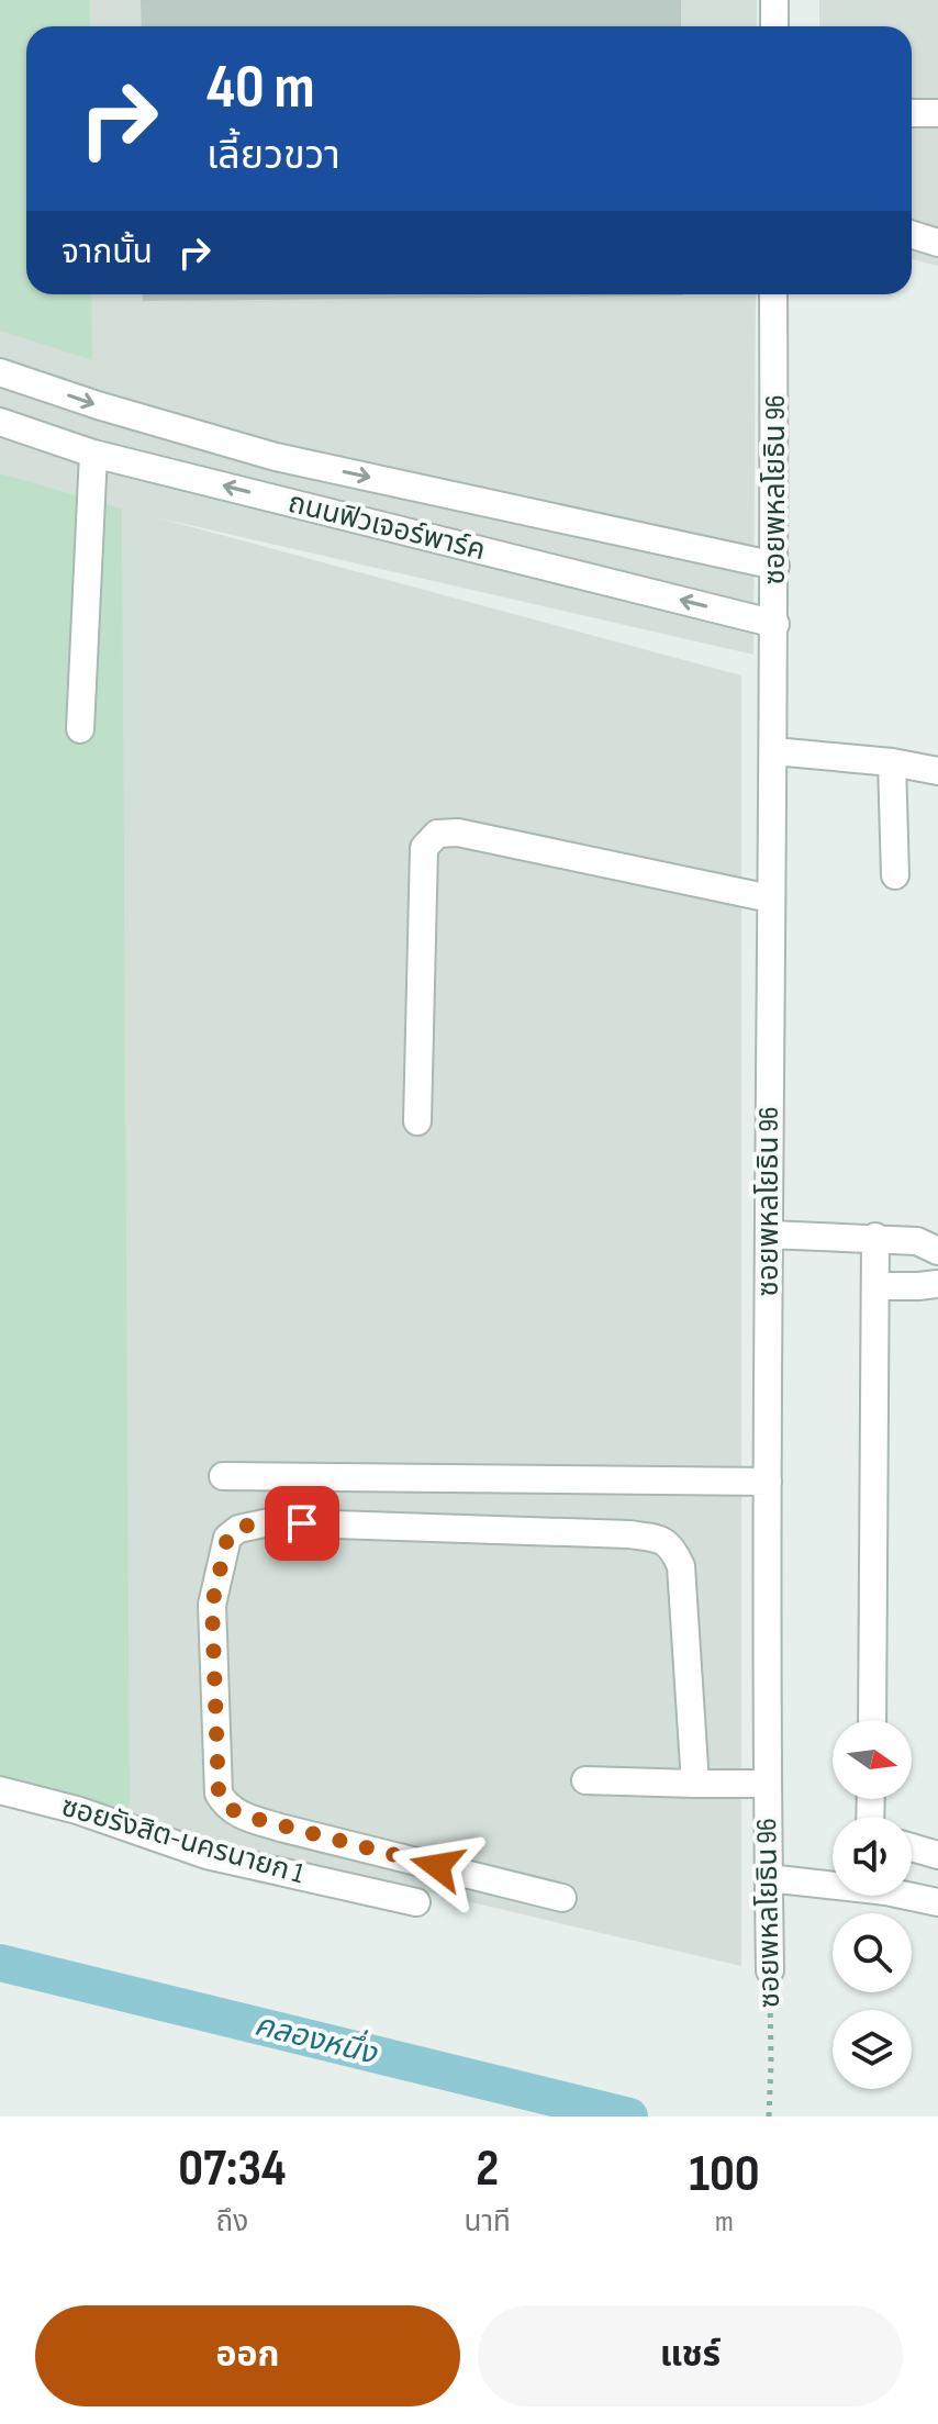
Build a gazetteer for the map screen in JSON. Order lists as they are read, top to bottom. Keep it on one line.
{"streets":{"street":["ซอยพหลโยธิน 96","ถนนฟิวเจอร์พาร์ค","ซอยรังสิต-นครนายก 1"]},"crossings":[["ซอยพหลโยธิน 96","ถนนฟิวเจอร์พาร์ค"]],"water":["คลองหนึ่ง"],"north":"right","page":{"turn":["40 m","เลี้ยวขวา"],"then":"จากนั้น","eta":["07:34","ถึง","2","นาที","100","m"],"buttons":["ออก","แชร์"]}}
